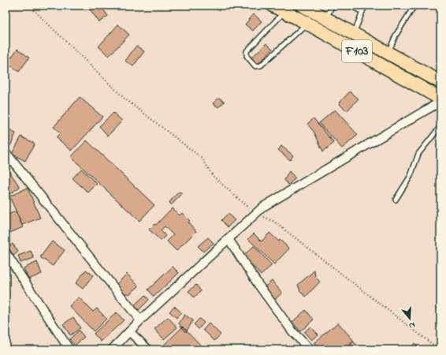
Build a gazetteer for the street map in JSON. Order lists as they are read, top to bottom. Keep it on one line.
{"streets":{"main road":["F103"]},"north":"bottom"}
